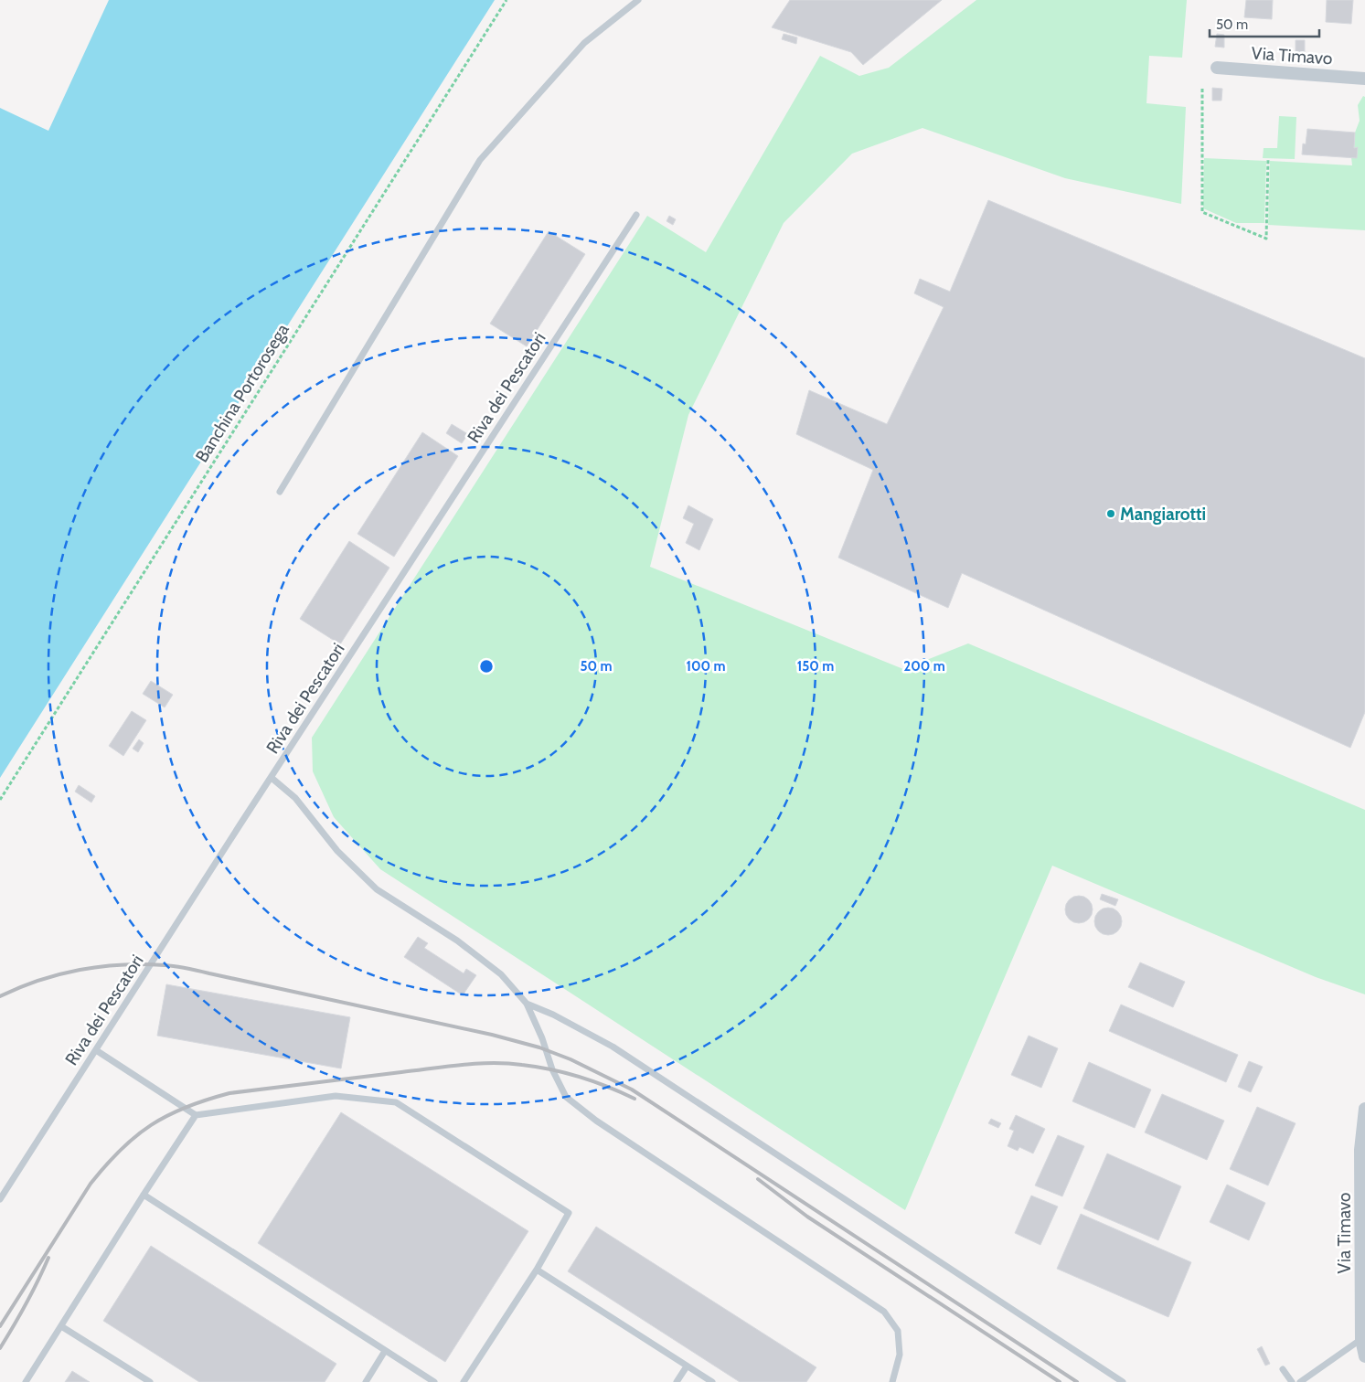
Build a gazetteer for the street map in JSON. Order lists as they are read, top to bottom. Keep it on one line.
{"streets":{"street":["Via Timavo"],"lane":["Riva dei Pescatori"],"path":["Banchina Portorosega"]},"places":["Mangiarotti"],"scale_bar":"50 m","rings":["50 m","100 m","150 m","200 m"]}
